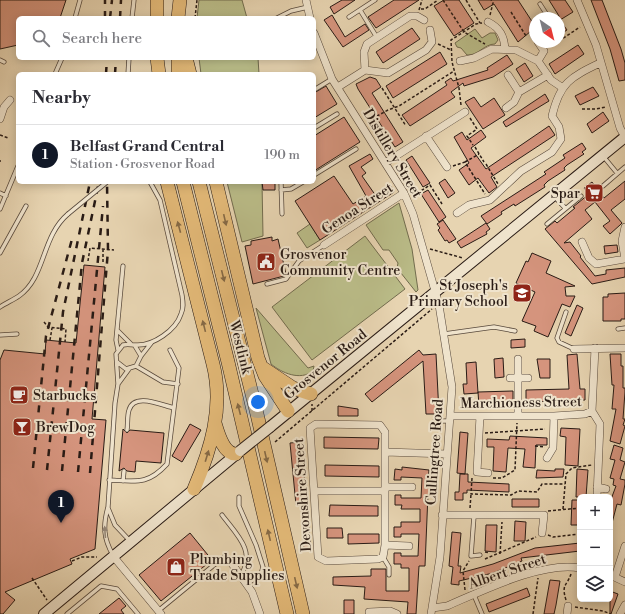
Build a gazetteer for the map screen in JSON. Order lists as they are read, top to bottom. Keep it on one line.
{"streets":{"highway":["Westlink"],"main road":["Grosvenor Road"],"street":["Distillery Street","Genoa Street","Marchioness Street","Cullingtree Road","Devonshire Street","Albert Street"]},"crossings":[["Distillery Street","Genoa Street"],["Distillery Street","Grosvenor Road"],["Distillery Street","Cullingtree Road"],["Grosvenor Road","Cullingtree Road"],["Marchioness Street","Cullingtree Road"],["Cullingtree Road","Albert Street"]],"places":{"supermarket":["Spar"],"public building":["Grosvenor Community Centre"],"school or university":["St Joseph's Primary School"],"cafe":["Starbucks"],"bar":["BrewDog"],"shop":["Plumbing Trade Supplies"]},"north":"bottom right","page":{"search":"Search here","heading":"Nearby","list":[{"mark":"1","name":"Belfast Grand Central","note":"Station · Grosvenor Road","value":"190 m"}],"pins":"1","map_buttons":["+","−"]}}
